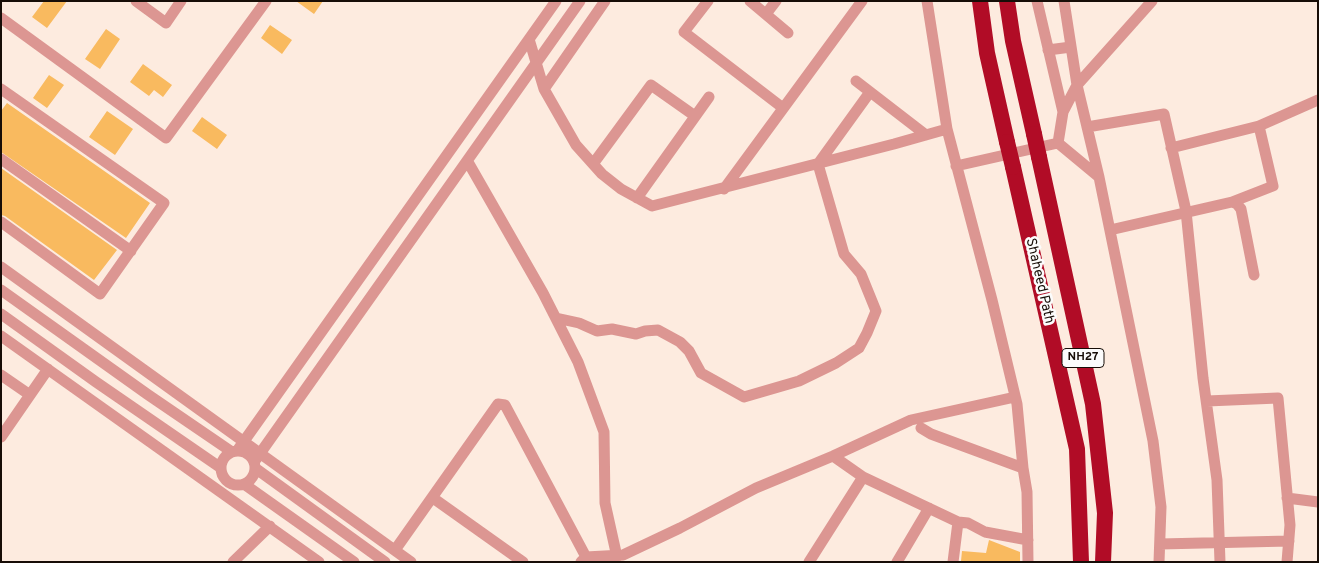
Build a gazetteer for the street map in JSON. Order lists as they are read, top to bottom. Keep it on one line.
{"streets":{"highway":["Shaheed Path","NH27"]}}
